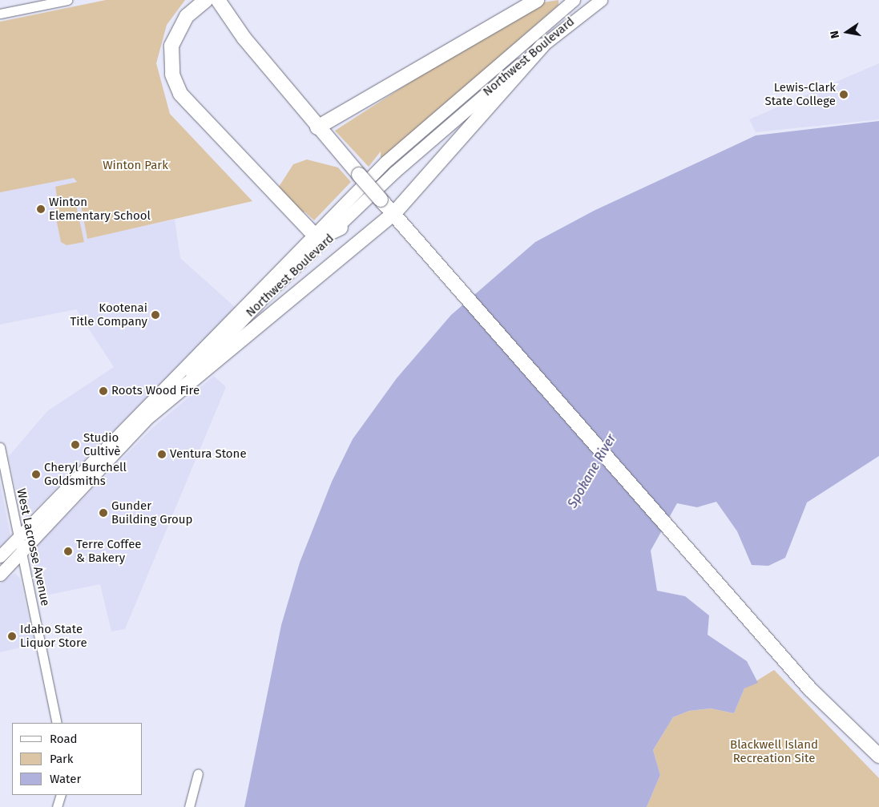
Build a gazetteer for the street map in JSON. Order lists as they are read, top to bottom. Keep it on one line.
{"streets":{"main road":["Northwest Boulevard"],"street":["West Lacrosse Avenue"]},"crossings":[["Northwest Boulevard","West Lacrosse Avenue"]],"water":["Spokane River"],"parks":["Winton Park","Blackwell Island Recreation Site"],"places":["Lewis-Clark State College","Winton Elementary School","Kootenai Title Company","Roots Wood Fire","Studio Cultivè","Ventura Stone","Cheryl Burchell Goldsmiths","Gunder Building Group","Terre Coffee & Bakery","Idaho State Liquor Store"],"legend":["Road","Park","Water"],"north":"left"}
